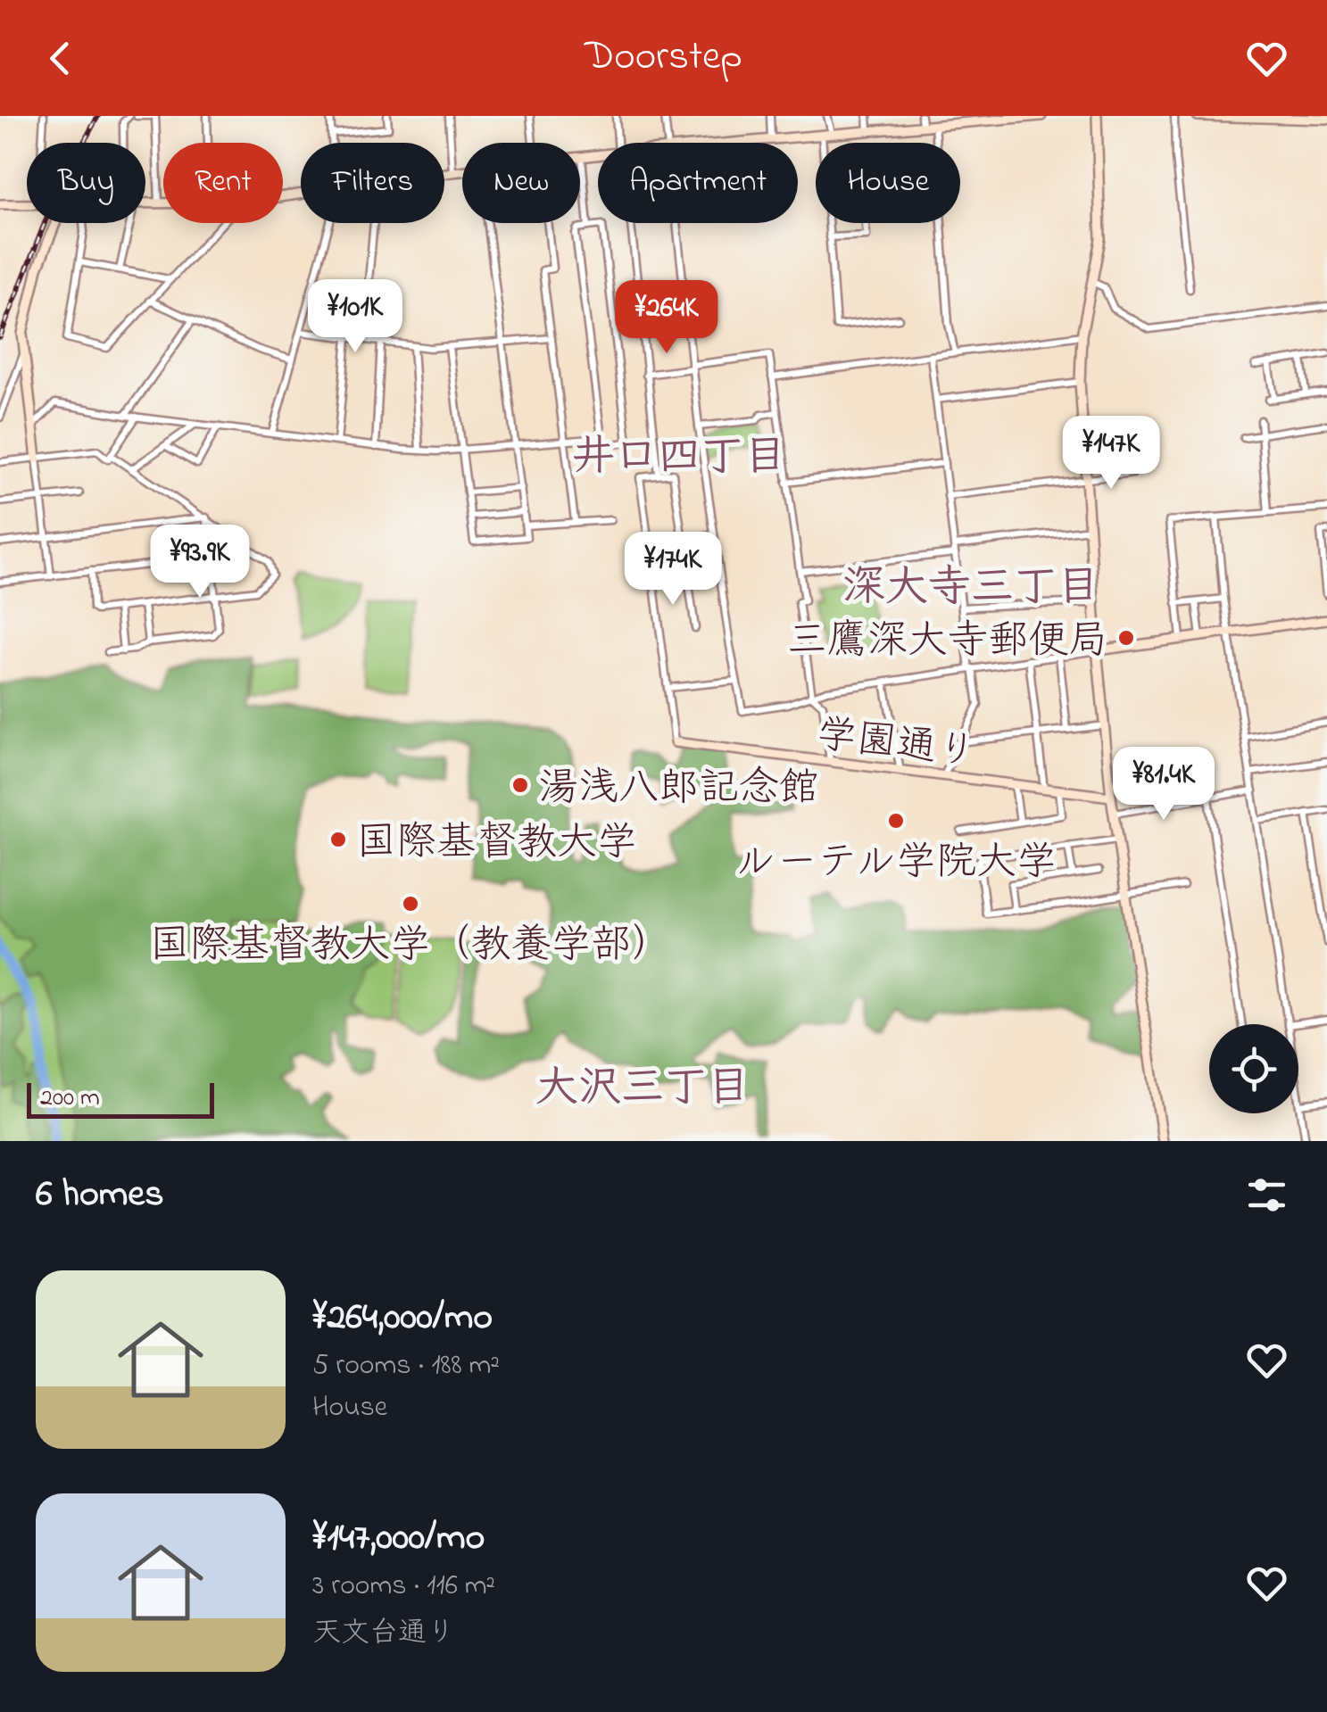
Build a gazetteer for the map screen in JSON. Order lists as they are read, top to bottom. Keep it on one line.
{"streets":{"main road":["学園通り"]},"districts":["井口四丁目","深大寺三丁目","大沢三丁目"],"places":["三鷹深大寺郵便局","湯浅八郎記念館","ルーテル学院大学","国際基督教大学","国際基督教大学（教養学部）"],"scale_bar":"200 m","page":{"header":"Doorstep","chip":["Buy","Rent","Filters","New","Apartment","House"],"price":["¥101K","¥264K","¥147K","¥93.9K","¥174K","¥81.4K"],"scale":"200 m","heading":"6 homes","list":[{"name":"¥264,000/mo","note":"5 rooms · 188 m² · House"},{"name":"¥147,000/mo","note":"3 rooms · 116 m² · 天文台通り"}]}}
